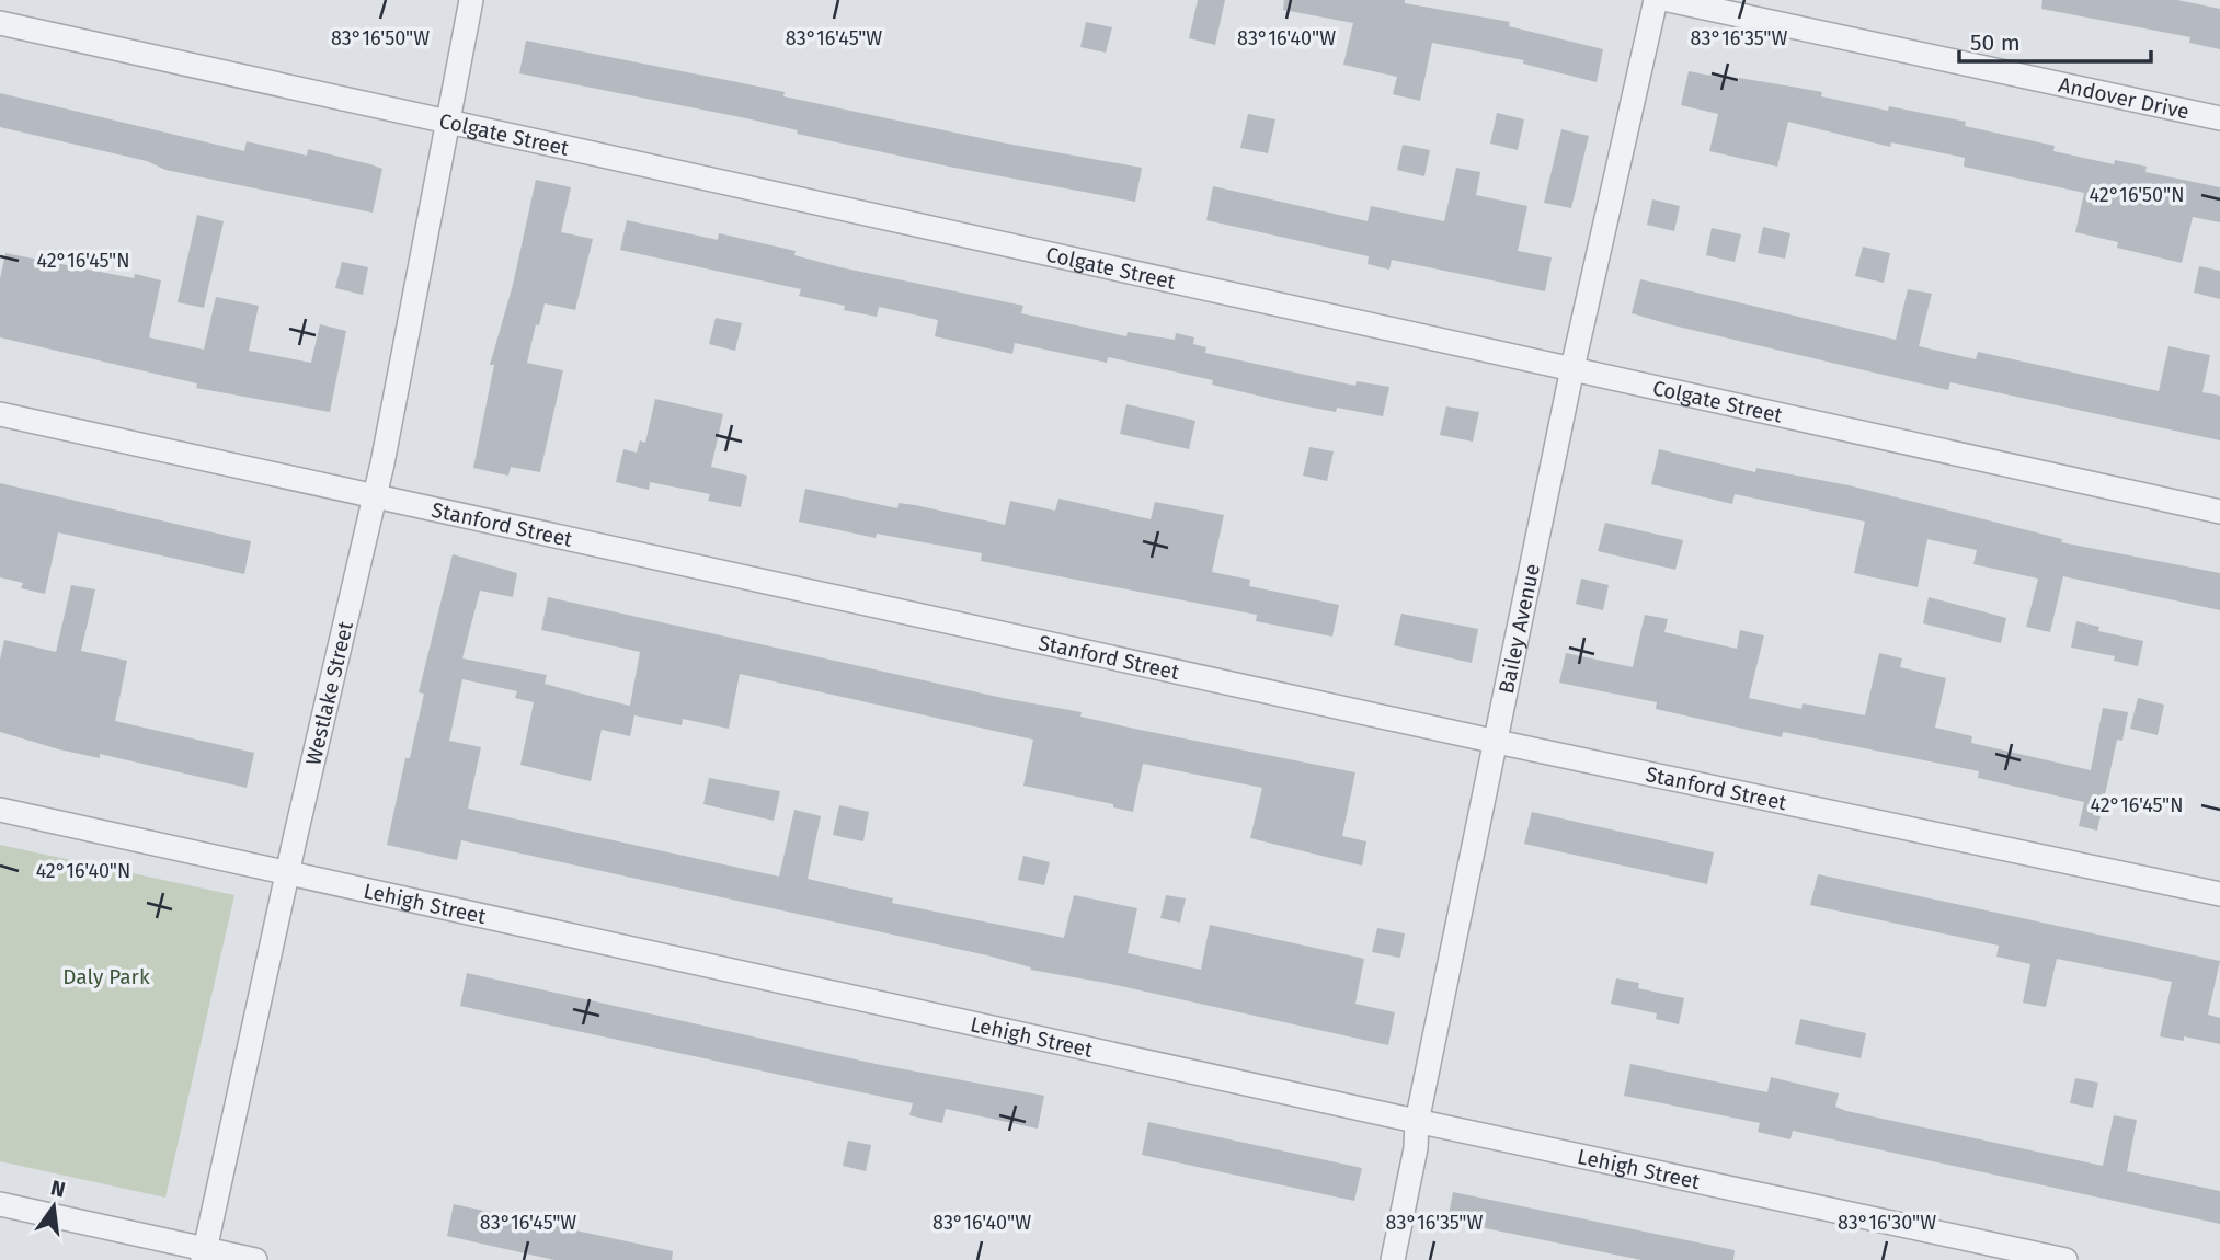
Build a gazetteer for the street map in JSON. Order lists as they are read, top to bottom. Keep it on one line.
{"streets":{"street":["Andover Drive","Colgate Street","Stanford Street","Bailey Avenue","Westlake Street","Lehigh Street"]},"crossings":[["Colgate Street","Bailey Avenue"],["Colgate Street","Westlake Street"],["Stanford Street","Bailey Avenue"],["Stanford Street","Westlake Street"],["Bailey Avenue","Lehigh Street"],["Westlake Street","Lehigh Street"]],"parks":["Daly Park"],"scale_bar":"50 m","north":"top","coordinates":["83°16'50\"W","83°16'45\"W","83°16'40\"W","83°16'35\"W","42°16'50\"N","42°16'45\"N","42°16'40\"N","83°16'30\"W"]}
